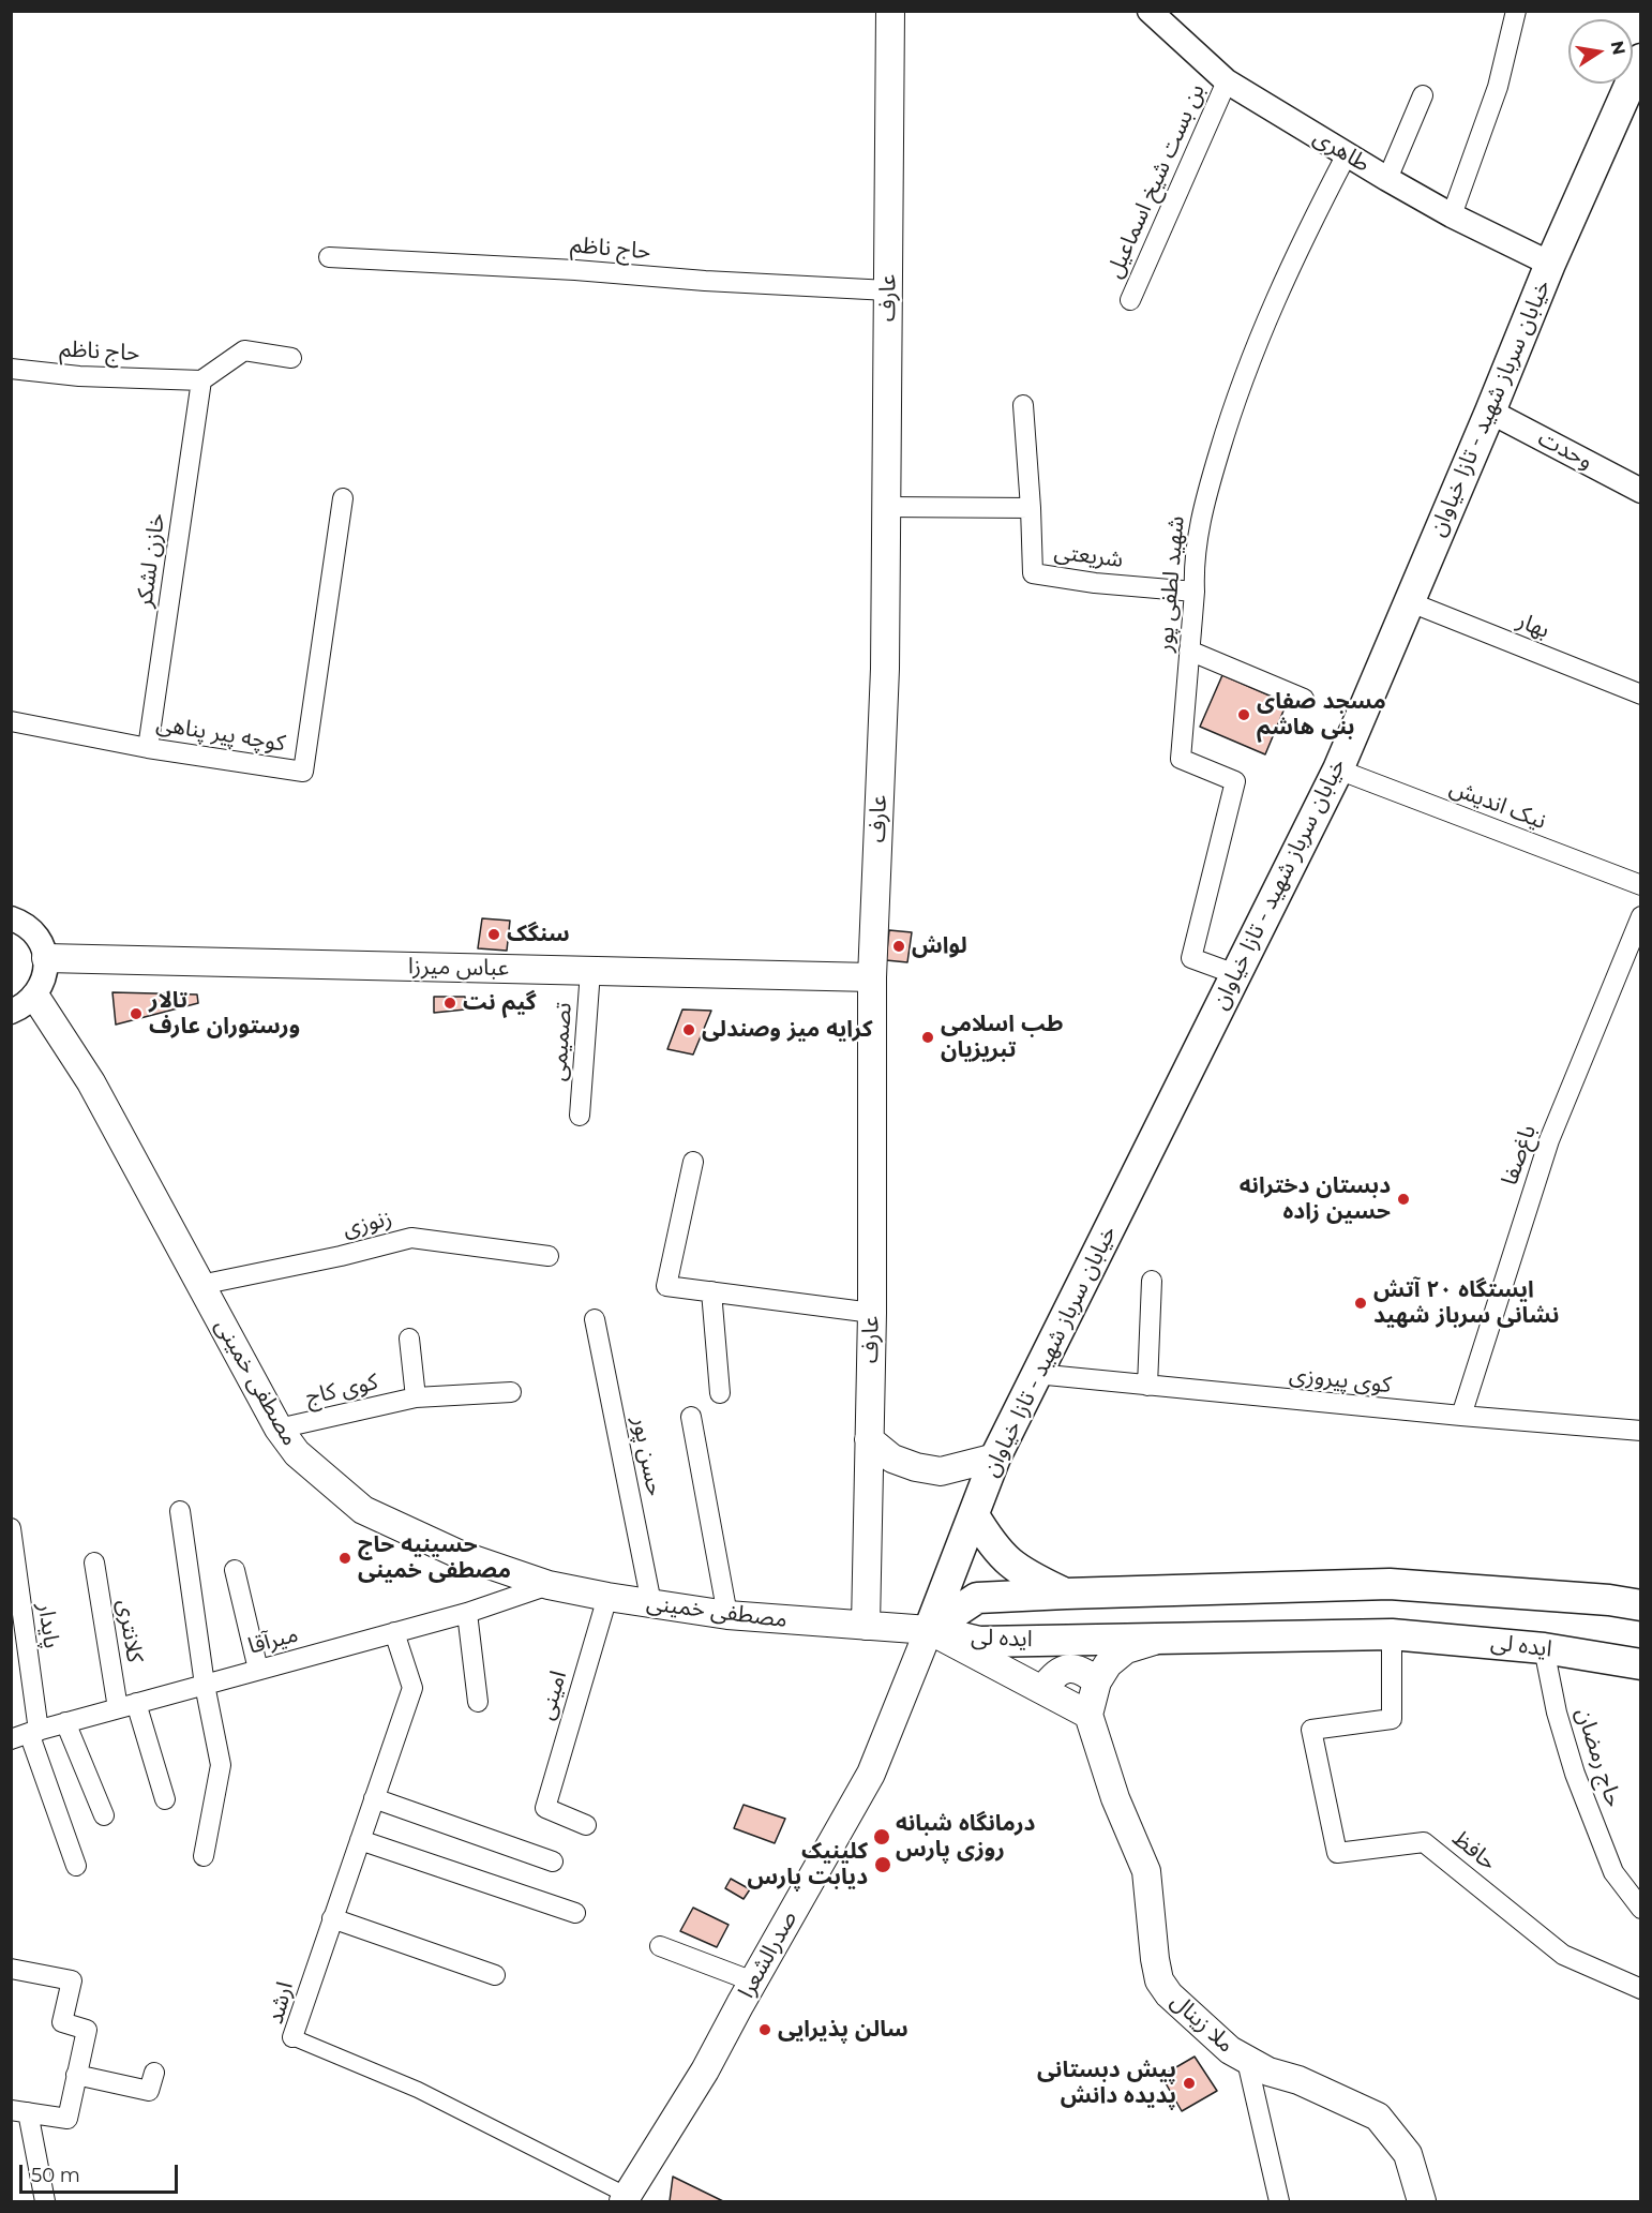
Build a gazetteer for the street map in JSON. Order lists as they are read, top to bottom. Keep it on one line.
{"streets":{"main road":["عارف","خیابان سرباز شهید - تازا خیاوان","عباس میرزا","مصطفی خمینی","ایده لى","صدرالشعرا","ملا زینال"],"street":["طاهری","بن بست شیخ اسماعیل","حاج ناظم","وحدت","شریعتی","خازن لشکر","شهید لطفی پور","بهار","کوچه پیر پناهی","نیک اندیش","تصمیمی","باغ‌صفا","زنوزی","کوی پیروزی","کوی کاج","حسن پور","پایدار","کلانتری","میرآقا","امینی","حاج رمضان","حافظ","ارشد"]},"crossings":[["طاهری","بن بست شیخ اسماعیل"],["طاهری","خیابان سرباز شهید - تازا خیاوان"],["طاهری","شهید لطفی پور"],["حاج ناظم","عارف"],["حاج ناظم","خازن لشکر"],["عارف","عباس میرزا"],["عارف","مصطفی خمینی"],["خیابان سرباز شهید - تازا خیاوان","وحدت"],["خیابان سرباز شهید - تازا خیاوان","شهید لطفی پور"],["خیابان سرباز شهید - تازا خیاوان","بهار"],["خیابان سرباز شهید - تازا خیاوان","نیک اندیش"],["خیابان سرباز شهید - تازا خیاوان","کوی پیروزی"],["خیابان سرباز شهید - تازا خیاوان","مصطفی خمینی"],["خیابان سرباز شهید - تازا خیاوان","ایده لى"],["خیابان سرباز شهید - تازا خیاوان","صدرالشعرا"],["شریعتی","شهید لطفی پور"],["خازن لشکر","کوچه پیر پناهی"],["عباس میرزا","تصمیمی"],["باغ‌صفا","کوی پیروزی"],["زنوزی","مصطفی خمینی"],["مصطفی خمینی","کوی کاج"],["مصطفی خمینی","حسن پور"],["مصطفی خمینی","ایده لى"],["مصطفی خمینی","میرآقا"],["مصطفی خمینی","امینی"],["مصطفی خمینی","صدرالشعرا"],["پایدار","میرآقا"],["کلانتری","میرآقا"],["ایده لى","حاج رمضان"],["ایده لى","حافظ"],["ایده لى","صدرالشعرا"],["میرآقا","ارشد"],["صدرالشعرا","ارشد"]],"places":["مسجد صفای بنی هاشم","سنگک","لواش","گیم نت","تالار ورستوران عارف","کرایه میز وصندلی","طب اسلامی تبریزیان","دبستان دخترانه حسین زاده","ایستگاه ۲۰ آتش نشانی سرباز شهید","حسینیه حاج مصطفی خمینی","درمانگاه شبانه روزی پارس","کلینیک دیابت پارس","سالن پذیرایی","پیش دبستانی پدیده دانش"],"scale_bar":"50 m","north":"right"}
